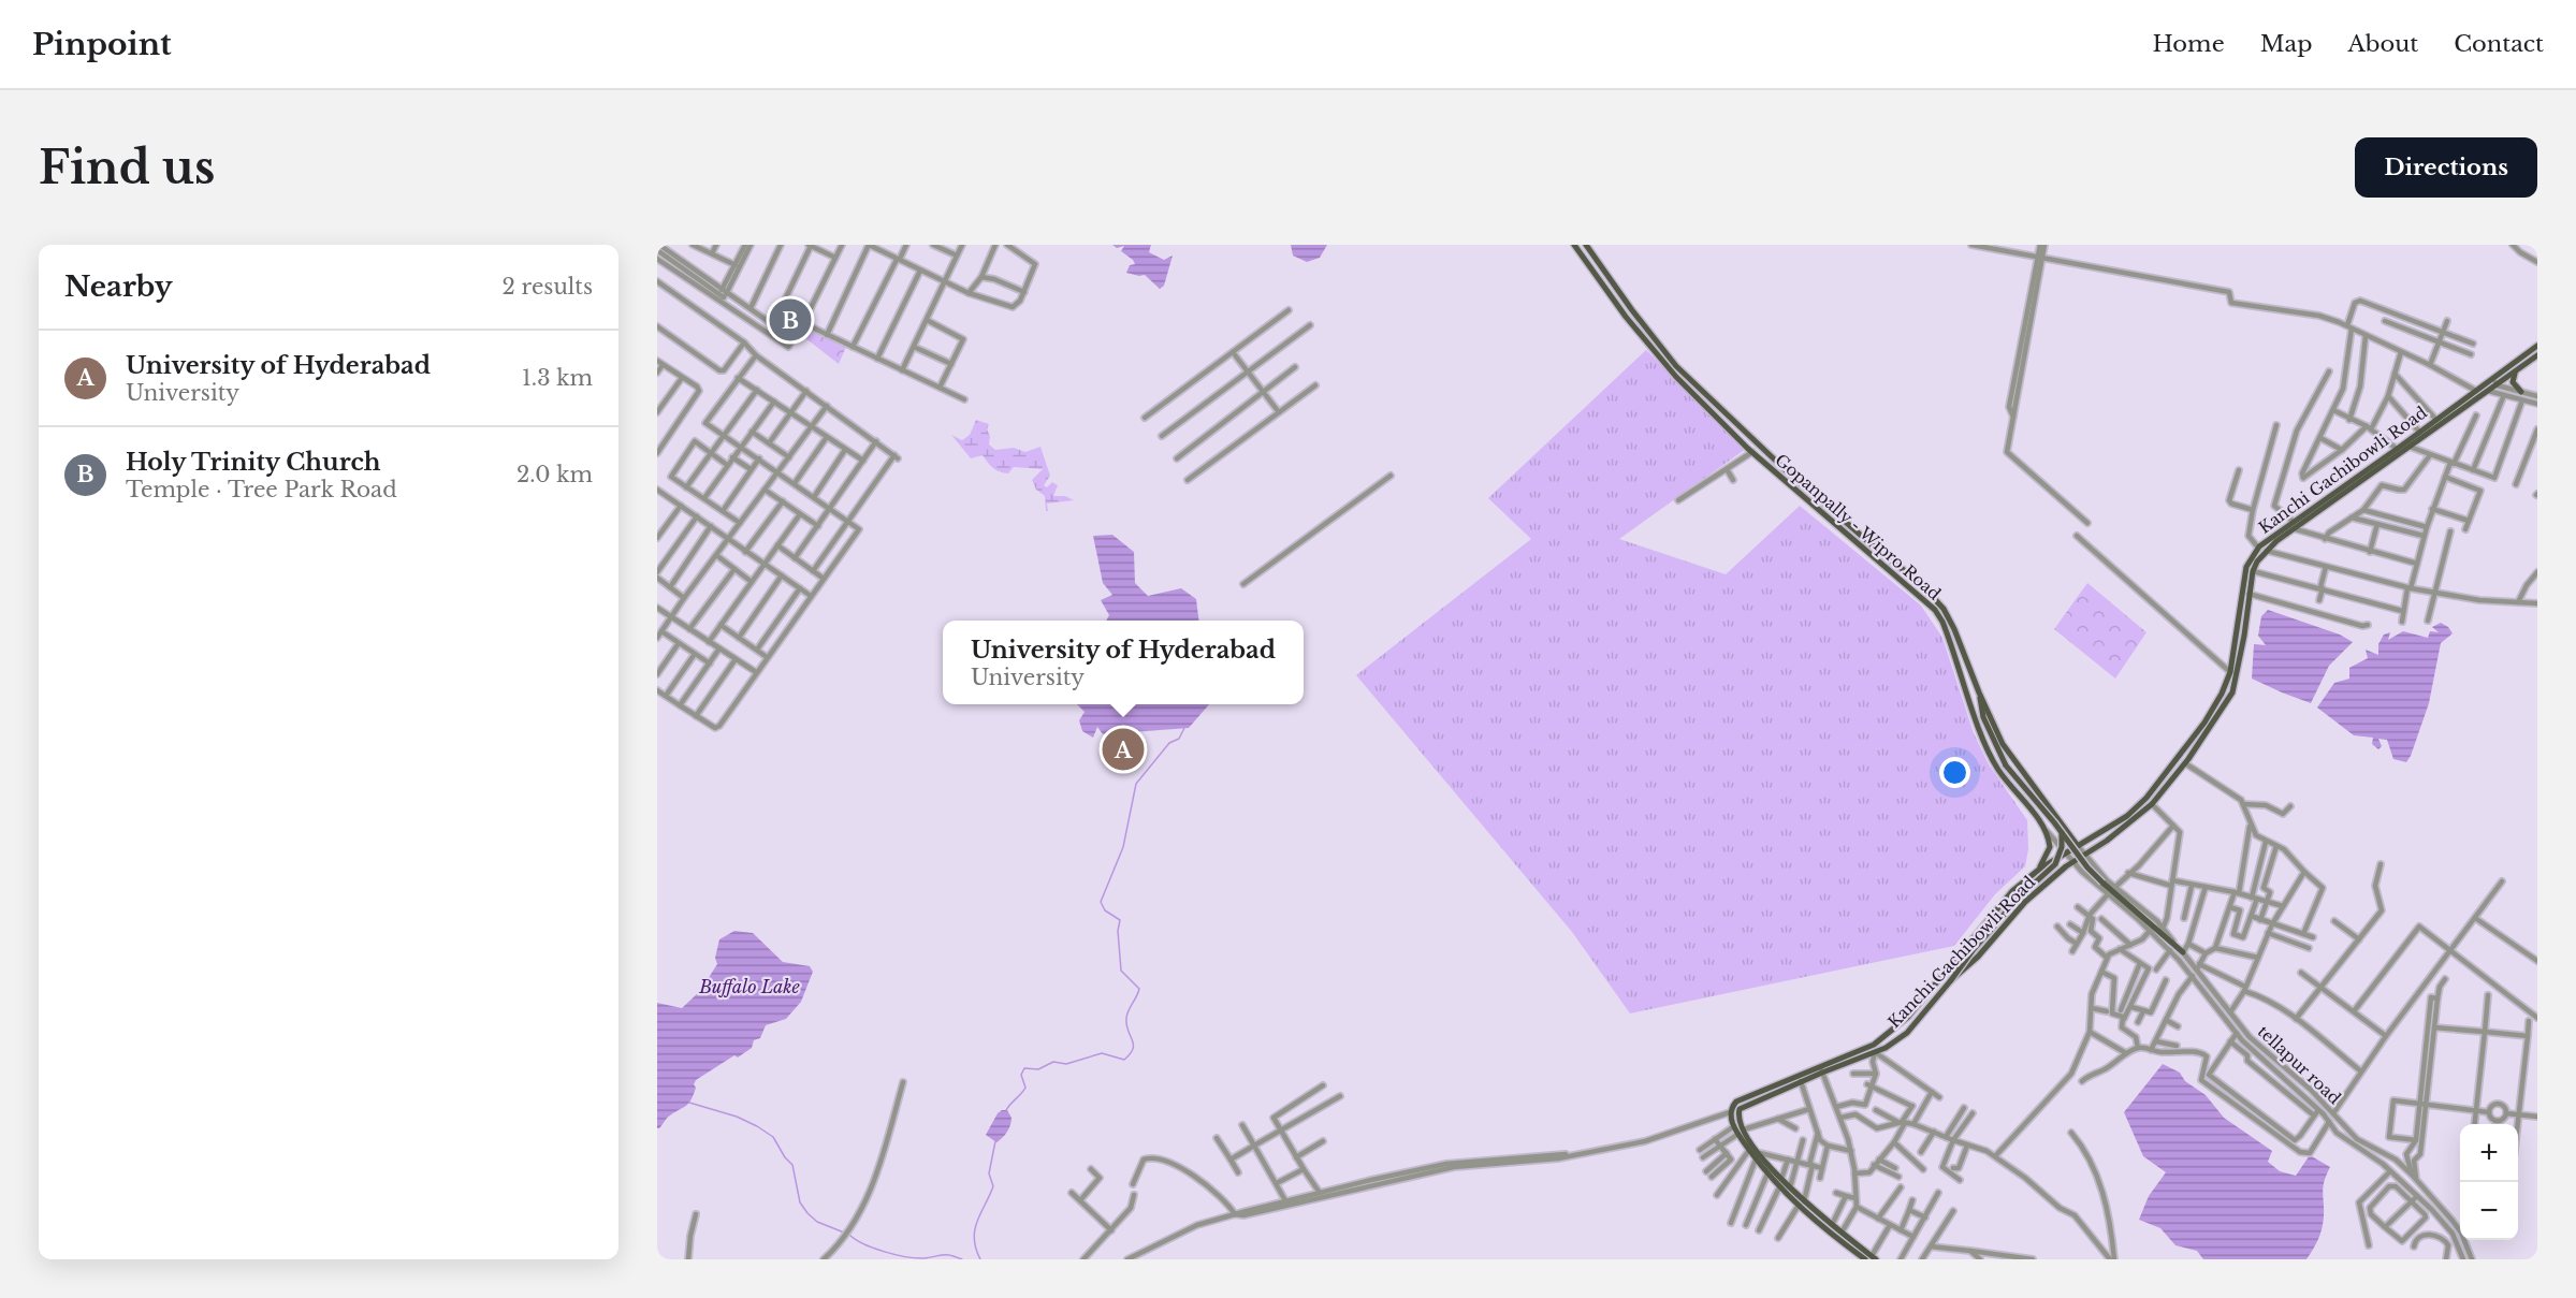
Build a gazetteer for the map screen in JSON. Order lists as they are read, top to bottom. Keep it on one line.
{"streets":{"main road":["Kanchi Gachibowli Road","Gopanpally - Wipro Road"],"street":["tellapur road"]},"crossings":[["Kanchi Gachibowli Road","Gopanpally - Wipro Road"],["Kanchi Gachibowli Road","tellapur road"],["Gopanpally - Wipro Road","tellapur road"]],"water":["Buffalo Lake"],"page":{"header":"Pinpoint","nav":["Home","Map","About","Contact"],"buttons":"Directions","title":"Find us","heading":["Nearby","2 results"],"pins":["B","A"],"list":[{"mark":"A","name":"University of Hyderabad","note":"University","value":"1.3 km"},{"mark":"B","name":"Holy Trinity Church","note":"Temple · Tree Park Road","value":"2.0 km"}],"popup":["University of Hyderabad","University"],"map_buttons":["+","−"]}}
